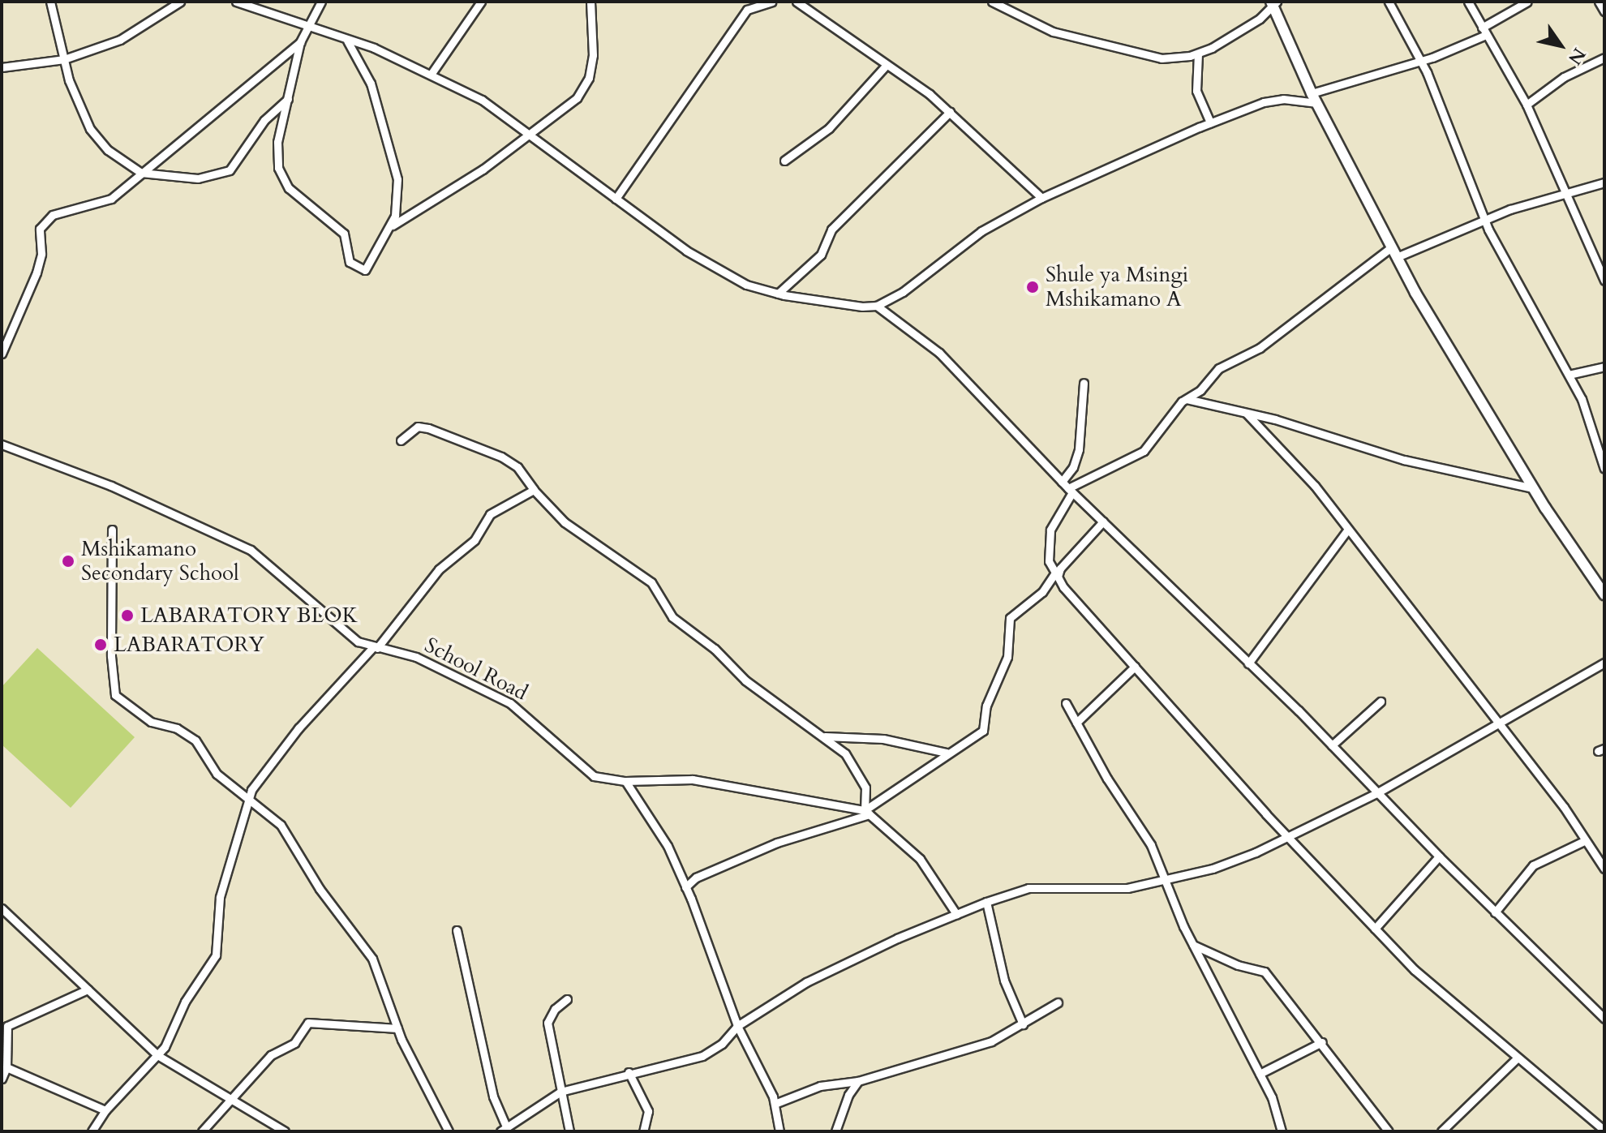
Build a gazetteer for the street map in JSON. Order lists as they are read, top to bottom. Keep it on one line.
{"streets":{"street":["School Road"]},"places":["Shule ya Msingi Mshikamano A","Mshikamano Secondary School","LABARATORY BLOK","LABARATORY"],"north":"bottom right"}
